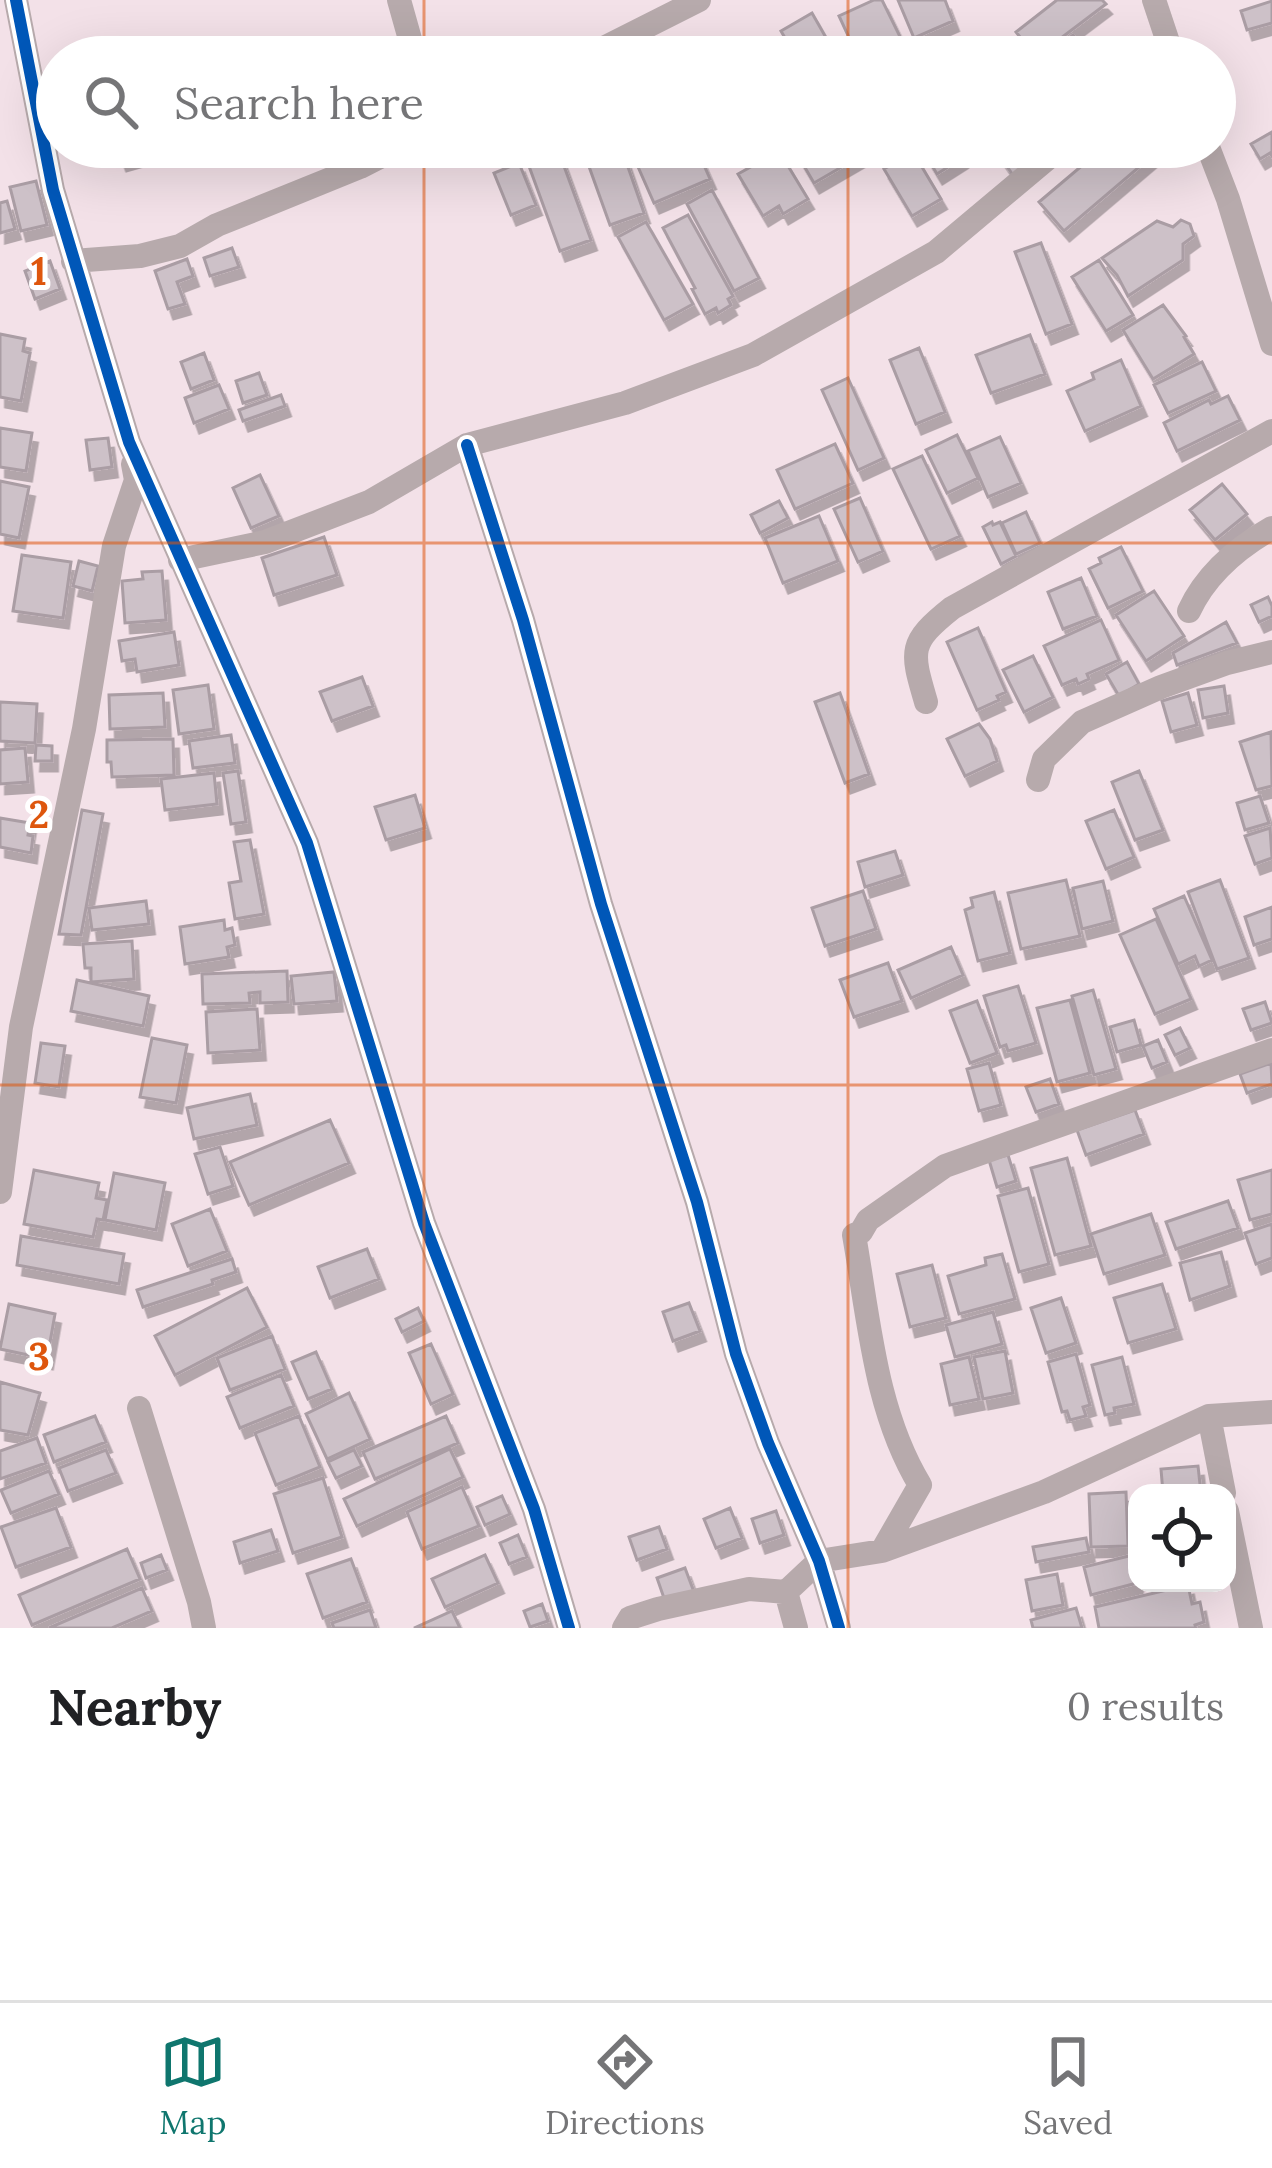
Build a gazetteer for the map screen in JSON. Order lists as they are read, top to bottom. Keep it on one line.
{"page":{"search":"Search here","heading":["Nearby","0 results"],"nav":["Map","Directions","Saved"]},"grid":{"rows":["1","2","3"]}}
